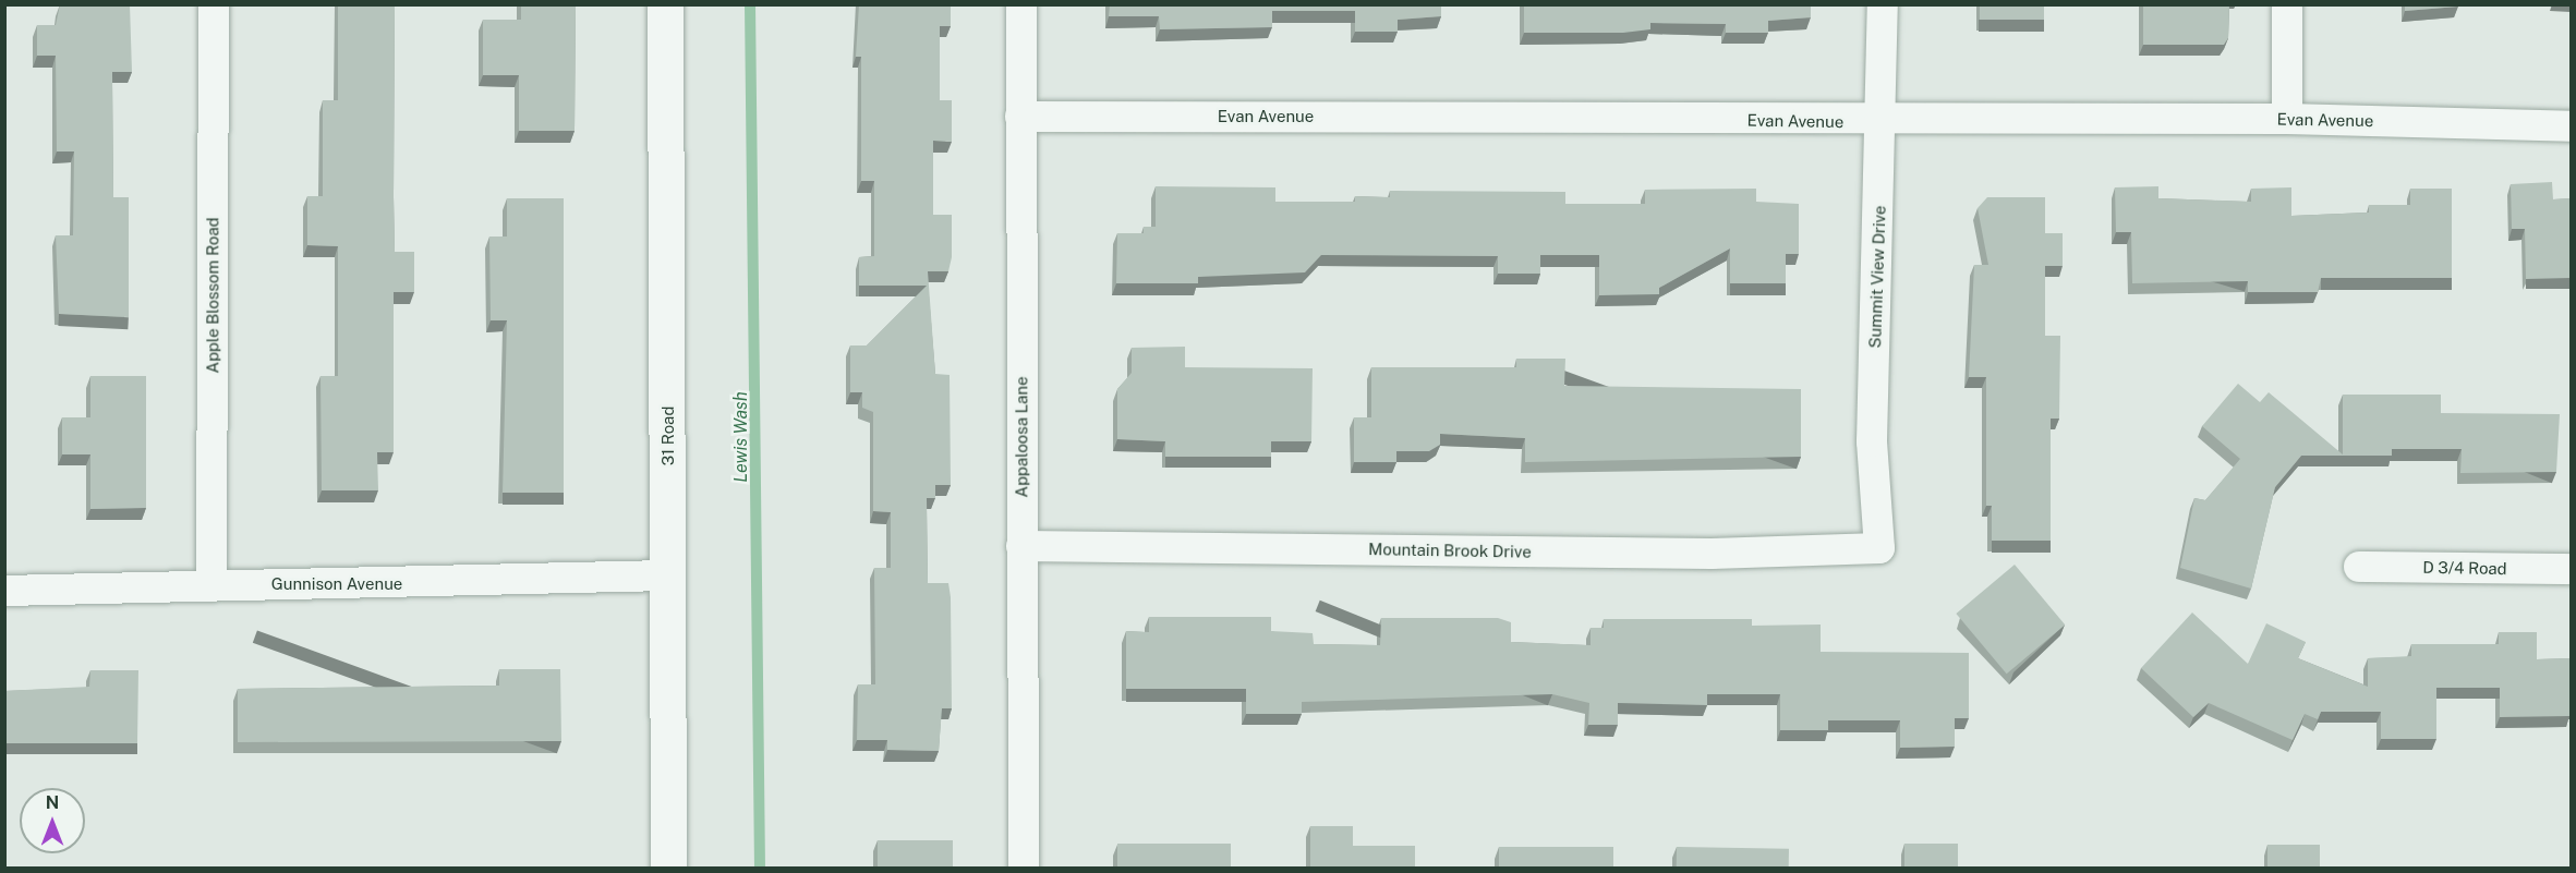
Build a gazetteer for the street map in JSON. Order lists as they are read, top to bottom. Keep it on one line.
{"streets":{"street":["Evan Avenue","Summit View Drive","Apple Blossom Road","31 Road","Appaloosa Lane","Mountain Brook Drive","D 3/4 Road","Gunnison Avenue"]},"crossings":[["Evan Avenue","Summit View Drive"],["Evan Avenue","Appaloosa Lane"],["Summit View Drive","Mountain Brook Drive"],["Apple Blossom Road","Gunnison Avenue"],["31 Road","Gunnison Avenue"],["Appaloosa Lane","Mountain Brook Drive"]],"water":["Lewis Wash"],"north":"top"}
